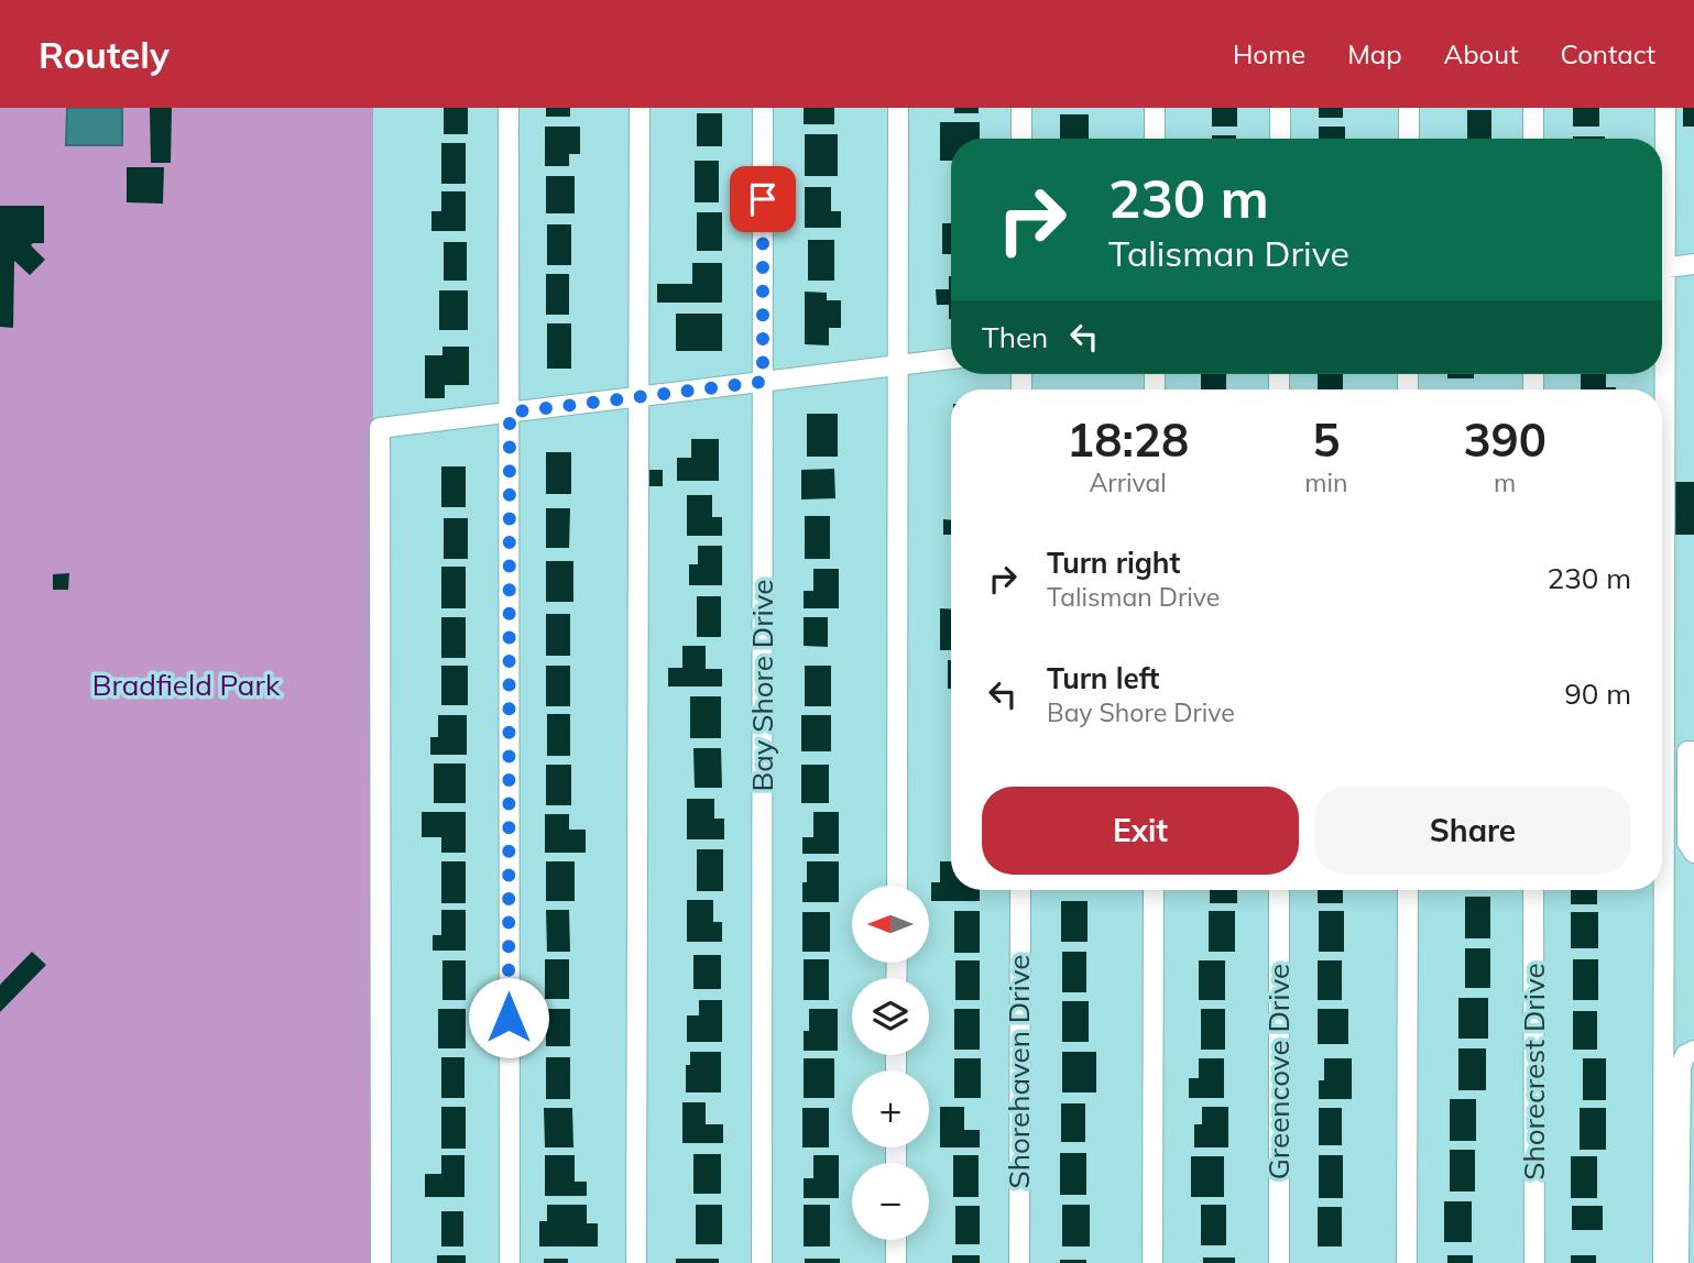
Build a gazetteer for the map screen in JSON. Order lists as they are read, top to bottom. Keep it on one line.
{"streets":{"street":["Bay Shore Drive","Shorehaven Drive","Greencove Drive","Shorecrest Drive"]},"parks":["Bradfield Park"],"north":"left","page":{"header":"Routely","nav":["Home","Map","About","Contact"],"turn":["230 m","Talisman Drive"],"then":"Then","eta":["18:28","Arrival","5","min","390","m"],"list":[{"name":"Turn right","note":"Talisman Drive","value":"230 m"},{"name":"Turn left","note":"Bay Shore Drive","value":"90 m"}],"buttons":["Exit","Share"],"map_buttons":["+","−"]}}
